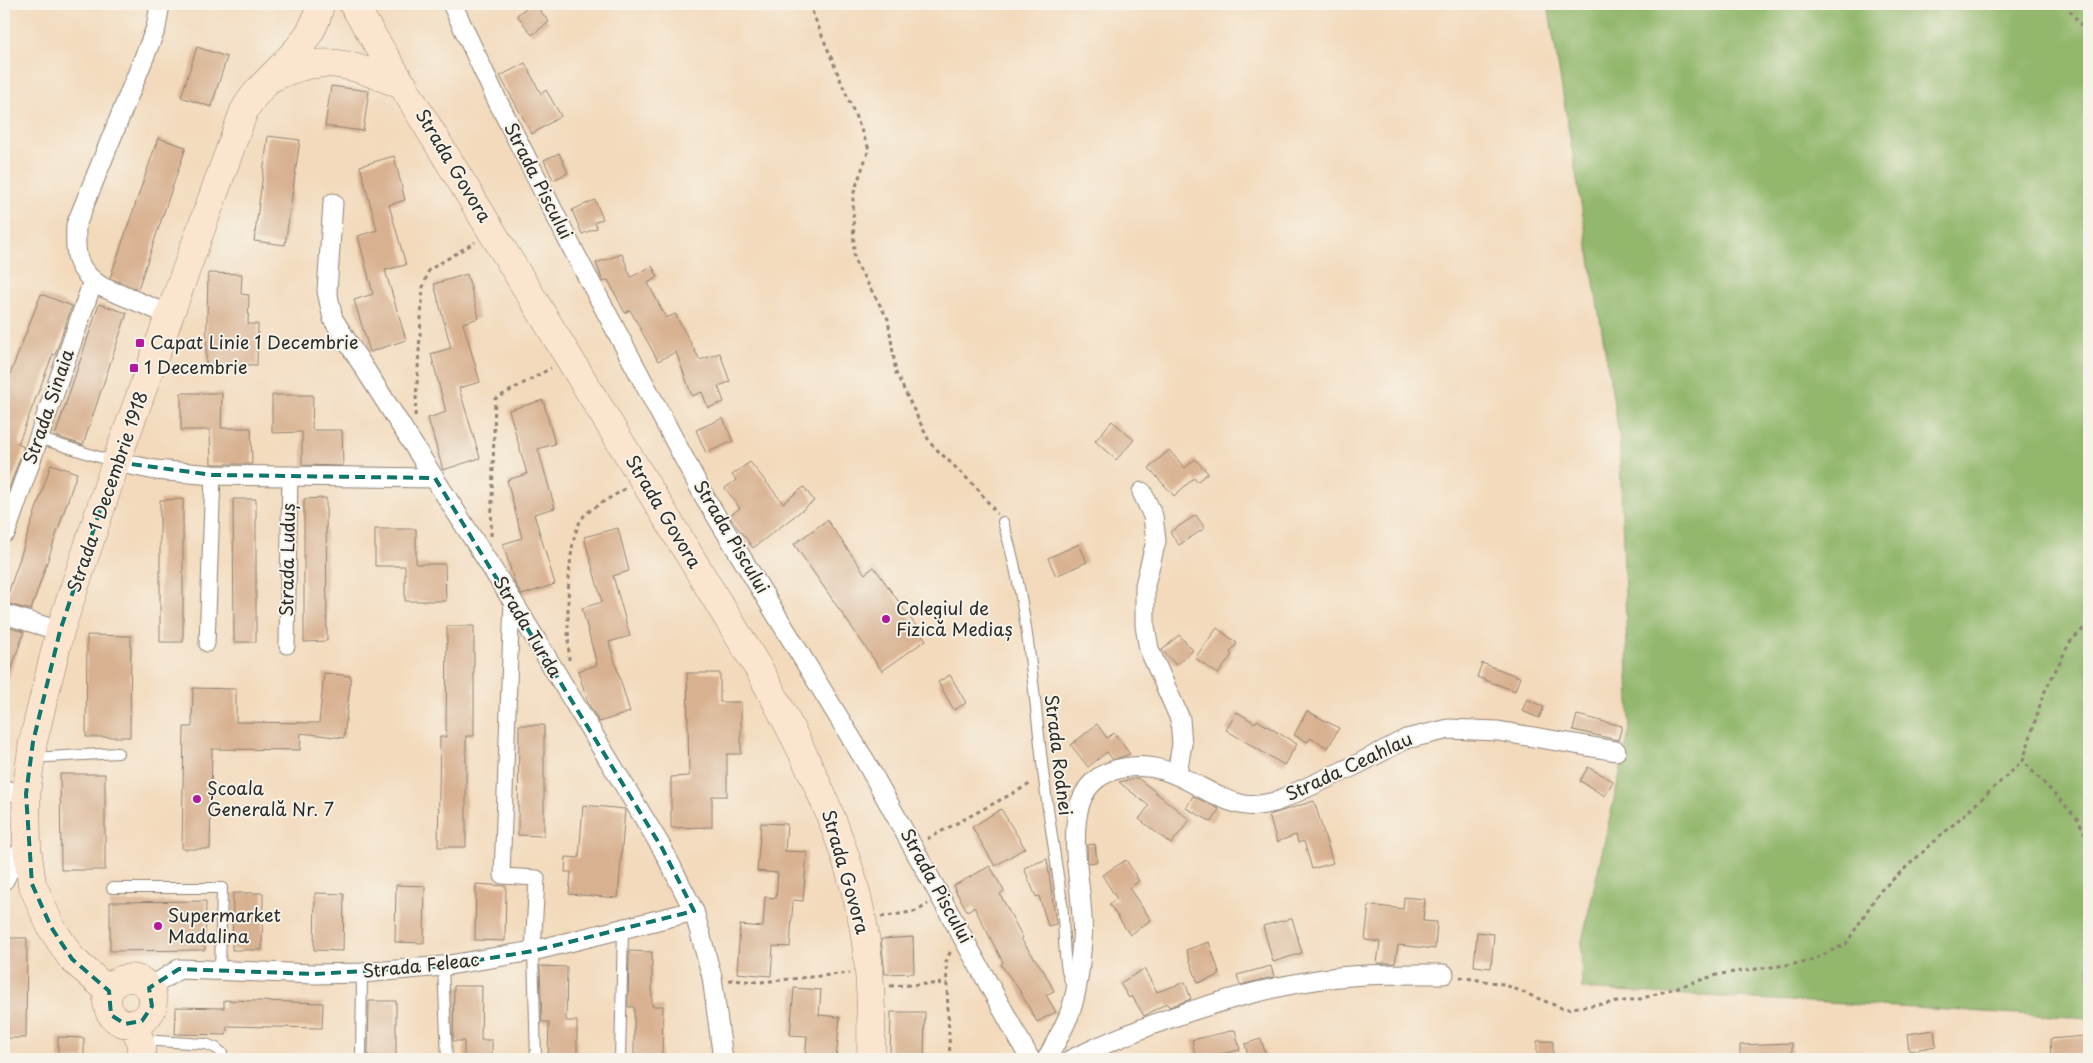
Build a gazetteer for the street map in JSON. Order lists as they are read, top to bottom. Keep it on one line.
{"streets":{"main road":["Strada Govora","Strada 1 Decembrie 1918"],"street":["Strada Piscului","Strada Sinaia","Strada Luduș","Strada Turda","Strada Ceahlau","Strada Feleac"],"lane":["Strada Rodnei"]},"crossings":[["Strada Turda","Strada Feleac"],["Strada Rodnei","Strada Ceahlau"]],"places":{"transit":["Capat Linie 1 Decembrie","1 Decembrie"],"other":["Colegiul de Fizică Mediaș","Școala Generală Nr. 7","Supermarket Madalina"]}}
